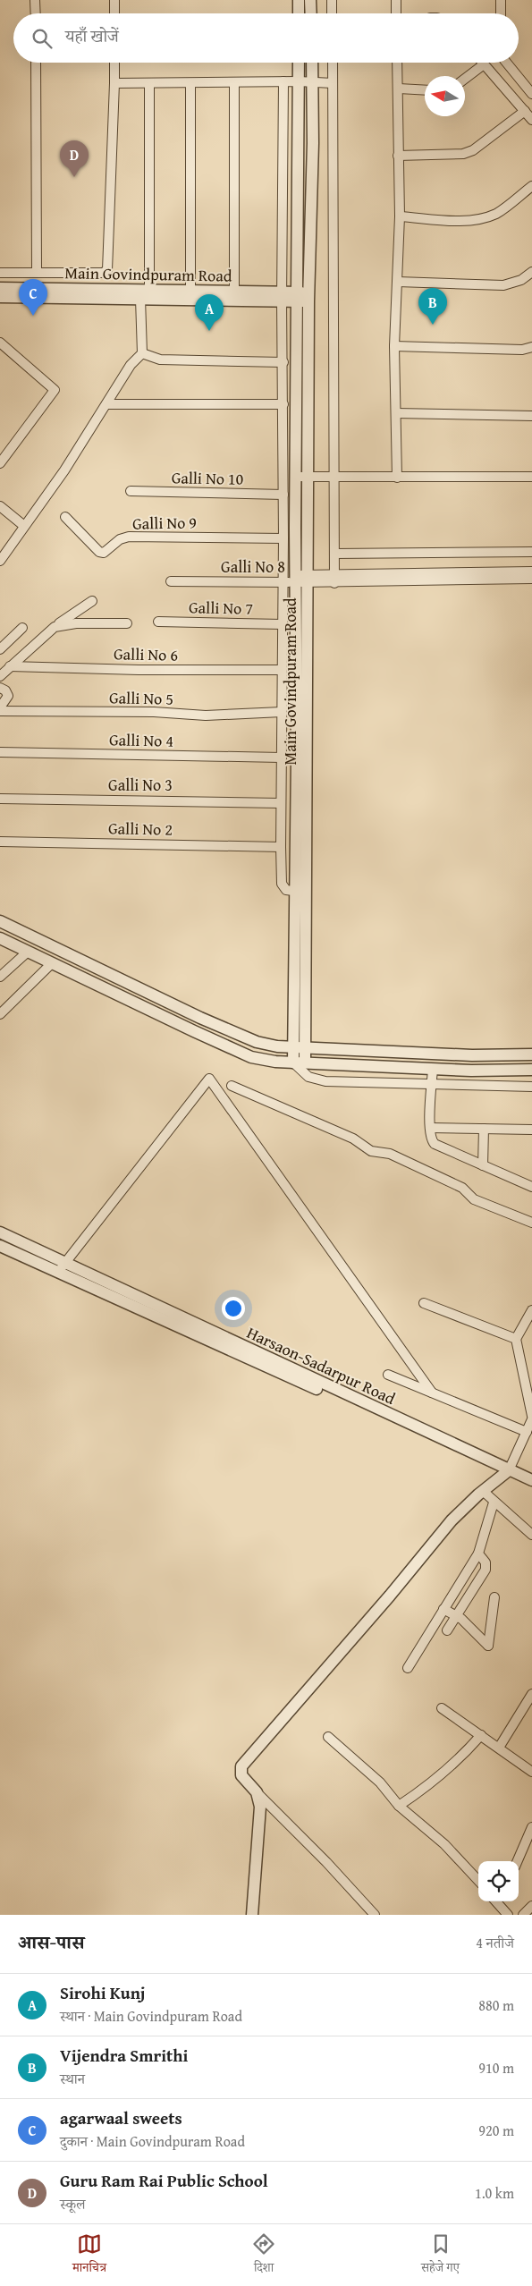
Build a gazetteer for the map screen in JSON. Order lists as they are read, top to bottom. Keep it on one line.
{"streets":{"street":["Main Govindpuram Road","Galli No 10","Galli No 9","Galli No 8","Galli No 7","Galli No 6","Galli No 5","Galli No 4","Galli No 3","Galli No 2","Harsaon-Sadarpur Road"]},"crossings":[["Main Govindpuram Road","Galli No 8"]],"north":"left","page":{"search":"यहाँ खोजें","pins":["D","C","B","A"],"heading":["आस-पास","4 नतीजे"],"list":[{"mark":"A","name":"Sirohi Kunj","note":"स्थान · Main Govindpuram Road","value":"880 m"},{"mark":"B","name":"Vijendra Smrithi","note":"स्थान","value":"910 m"},{"mark":"C","name":"agarwaal sweets","note":"दुकान · Main Govindpuram Road","value":"920 m"},{"mark":"D","name":"Guru Ram Rai Public School","note":"स्कूल","value":"1.0 km"}],"nav":["मानचित्र","दिशा","सहेजे गए"]}}
